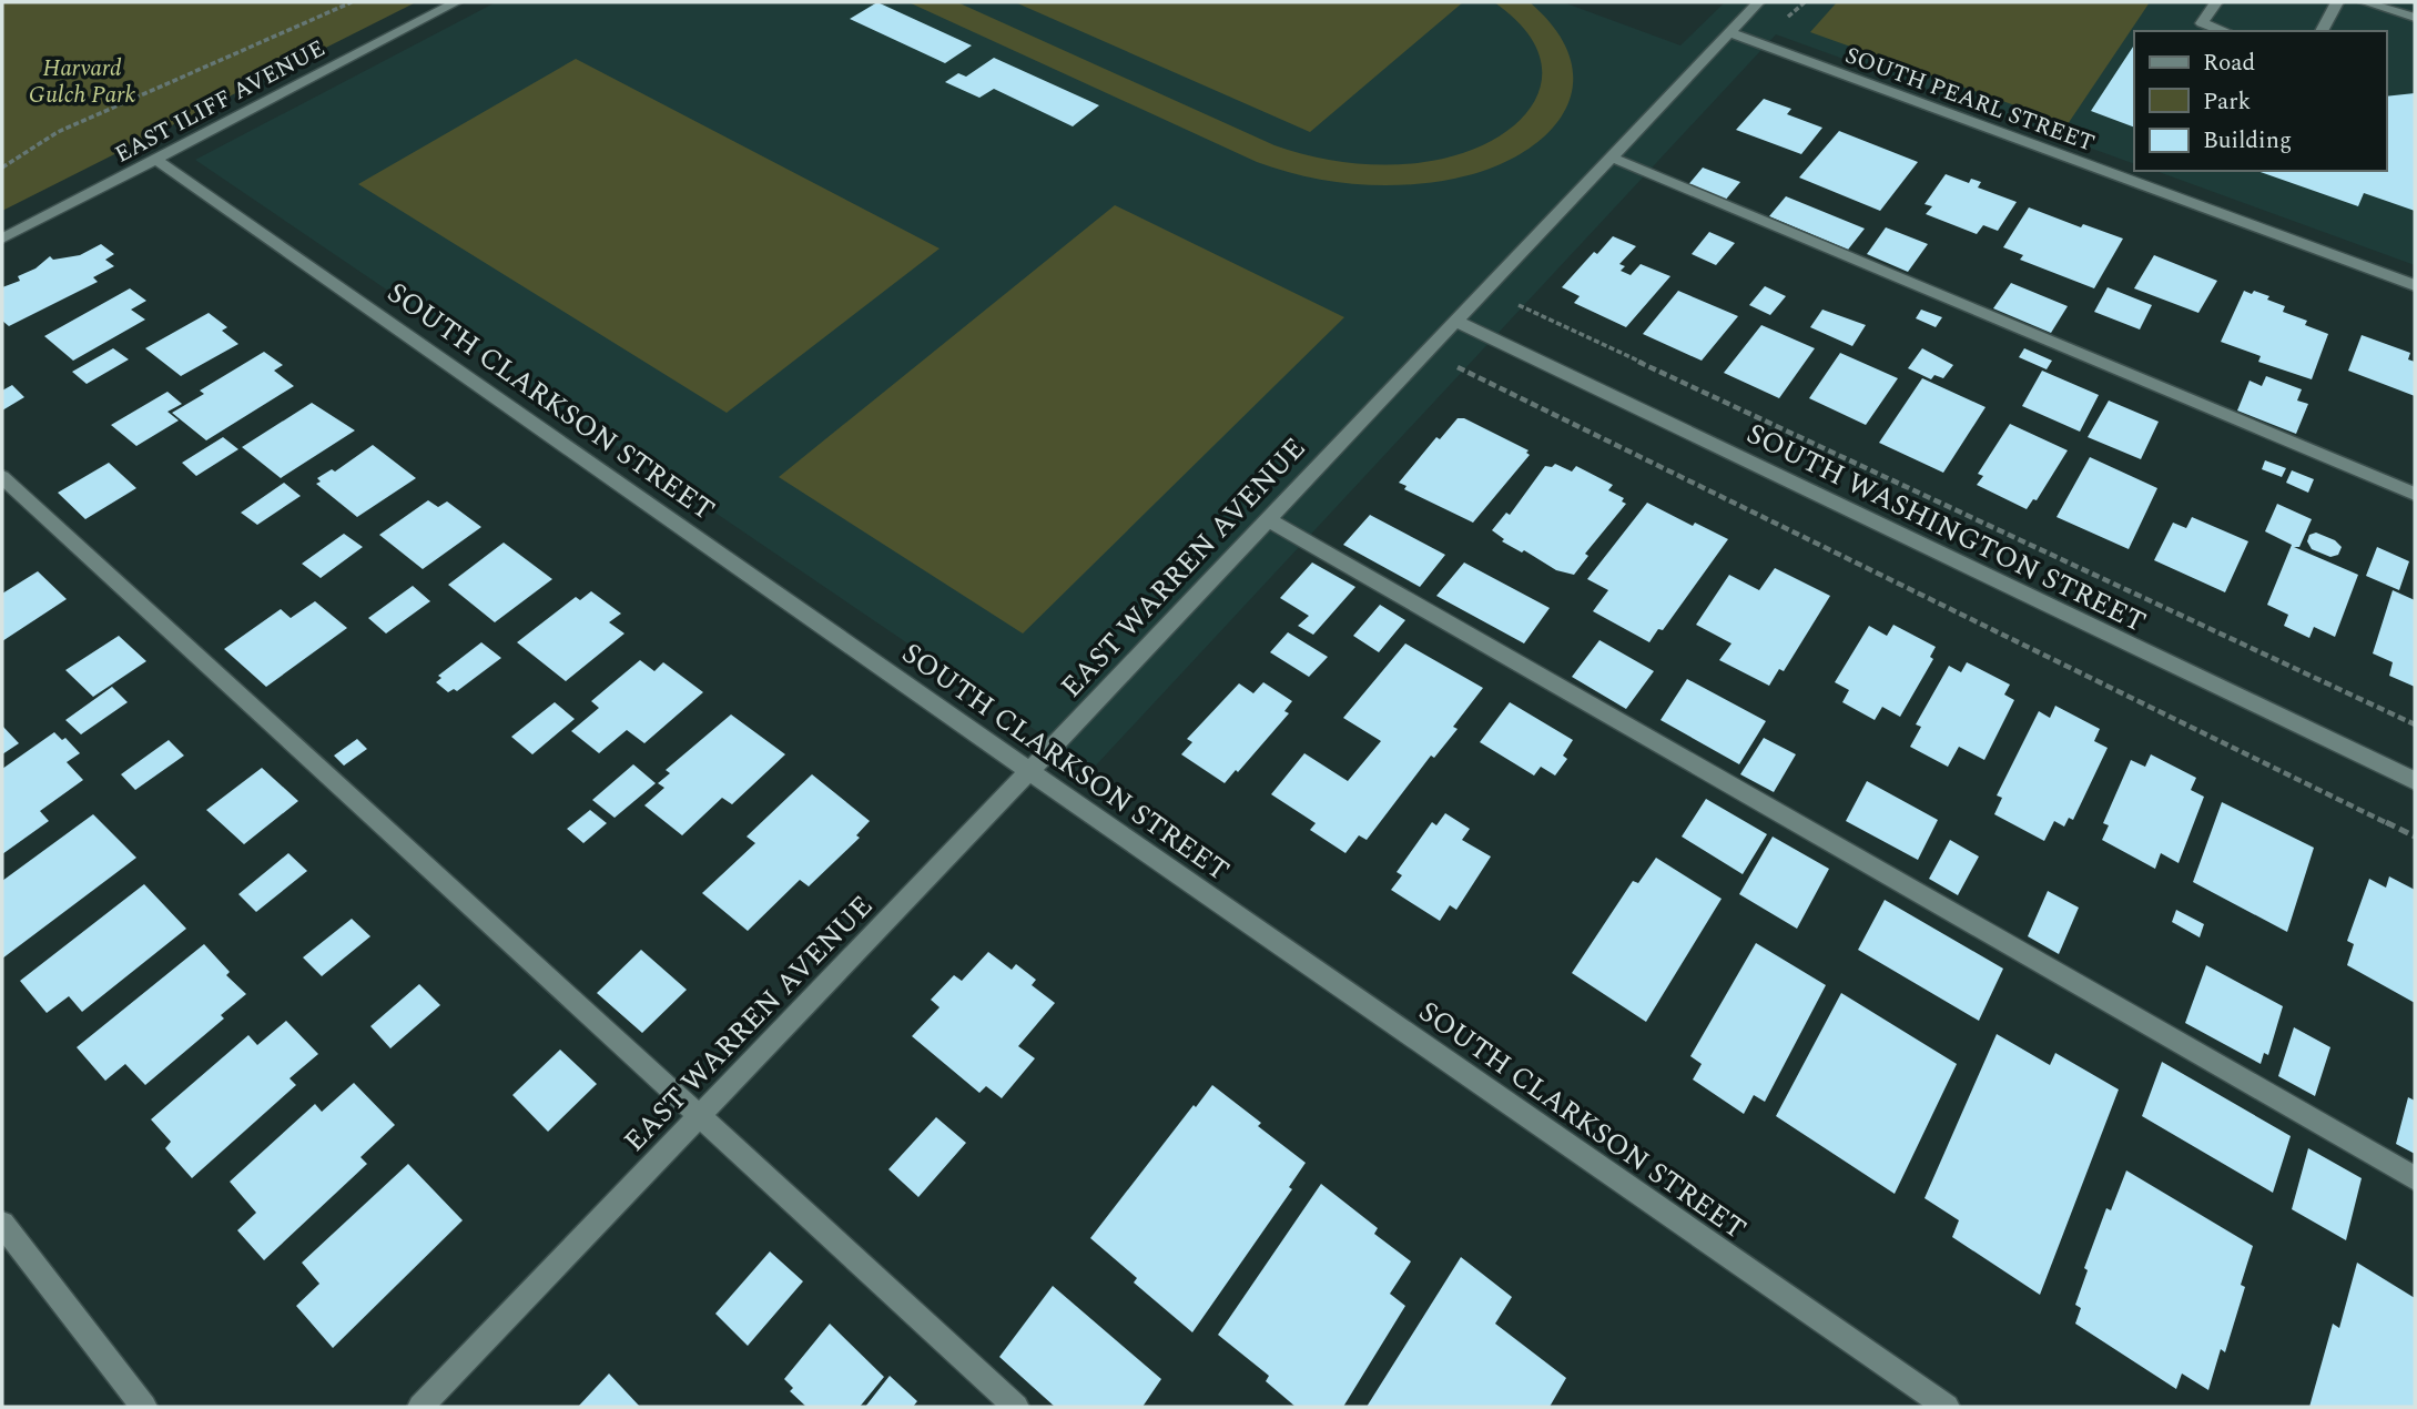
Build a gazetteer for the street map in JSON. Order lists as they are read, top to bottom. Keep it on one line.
{"streets":{"street":["SOUTH PEARL STREET","EAST ILIFF AVENUE","SOUTH CLARKSON STREET","SOUTH WASHINGTON STREET","EAST WARREN AVENUE"]},"crossings":[["SOUTH PEARL STREET","EAST WARREN AVENUE"],["EAST ILIFF AVENUE","SOUTH CLARKSON STREET"],["SOUTH CLARKSON STREET","EAST WARREN AVENUE"],["SOUTH WASHINGTON STREET","EAST WARREN AVENUE"]],"parks":["Harvard Gulch Park"],"legend":["Road","Park","Building"]}
